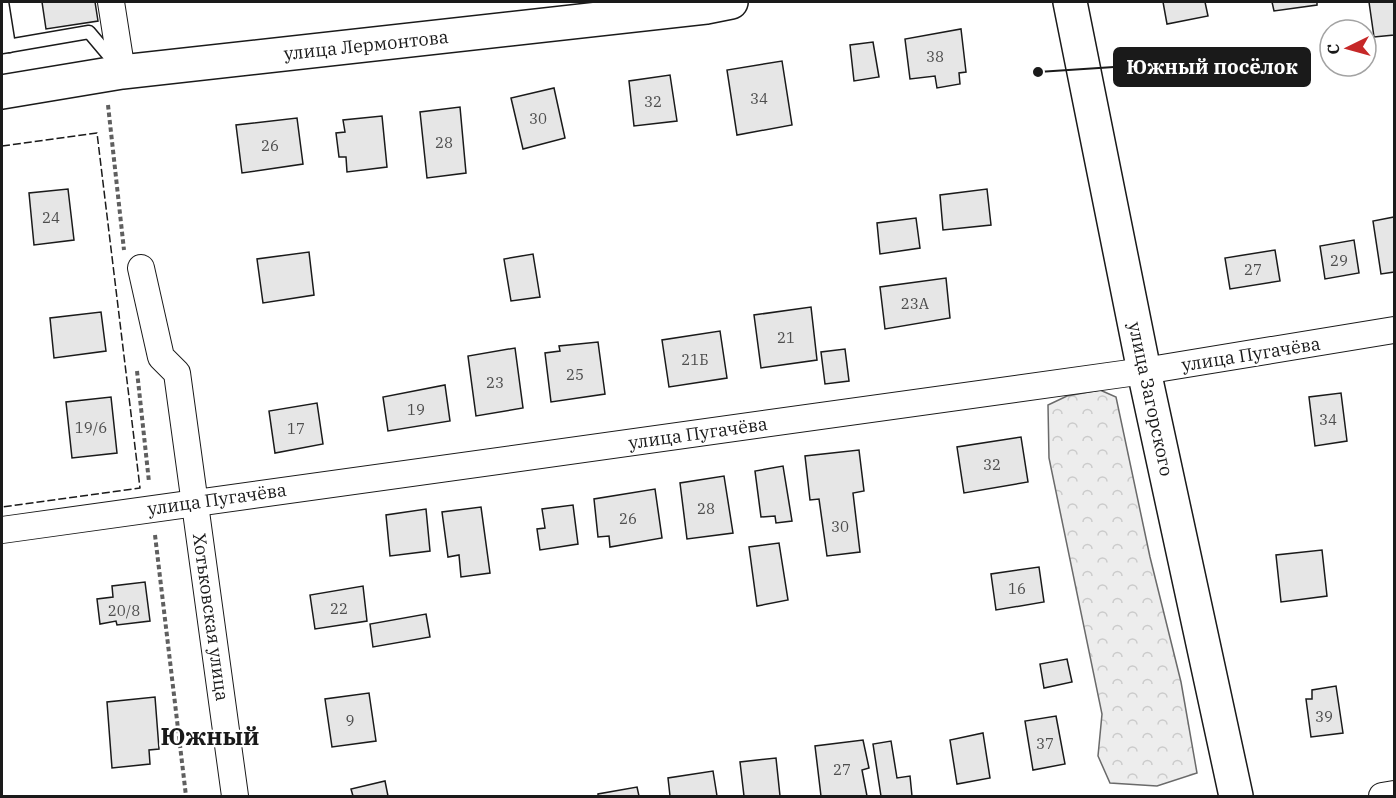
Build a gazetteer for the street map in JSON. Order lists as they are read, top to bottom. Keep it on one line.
{"streets":{"main road":["улица Лермонтова","улица Загорского"],"street":["улица Пугачёва","Хотьковская улица"]},"crossings":[["улица Пугачёва","улица Загорского"],["улица Пугачёва","Хотьковская улица"]],"districts":["Южный"],"places":["Южный посёлок"],"house_numbers":["38","34","32","30","28","26","24","29","27","23А","21","21Б","25","23","19","34","19/6","17","32","28","26","30","16","22","20/8","39","9","37","27"],"north":"left"}
